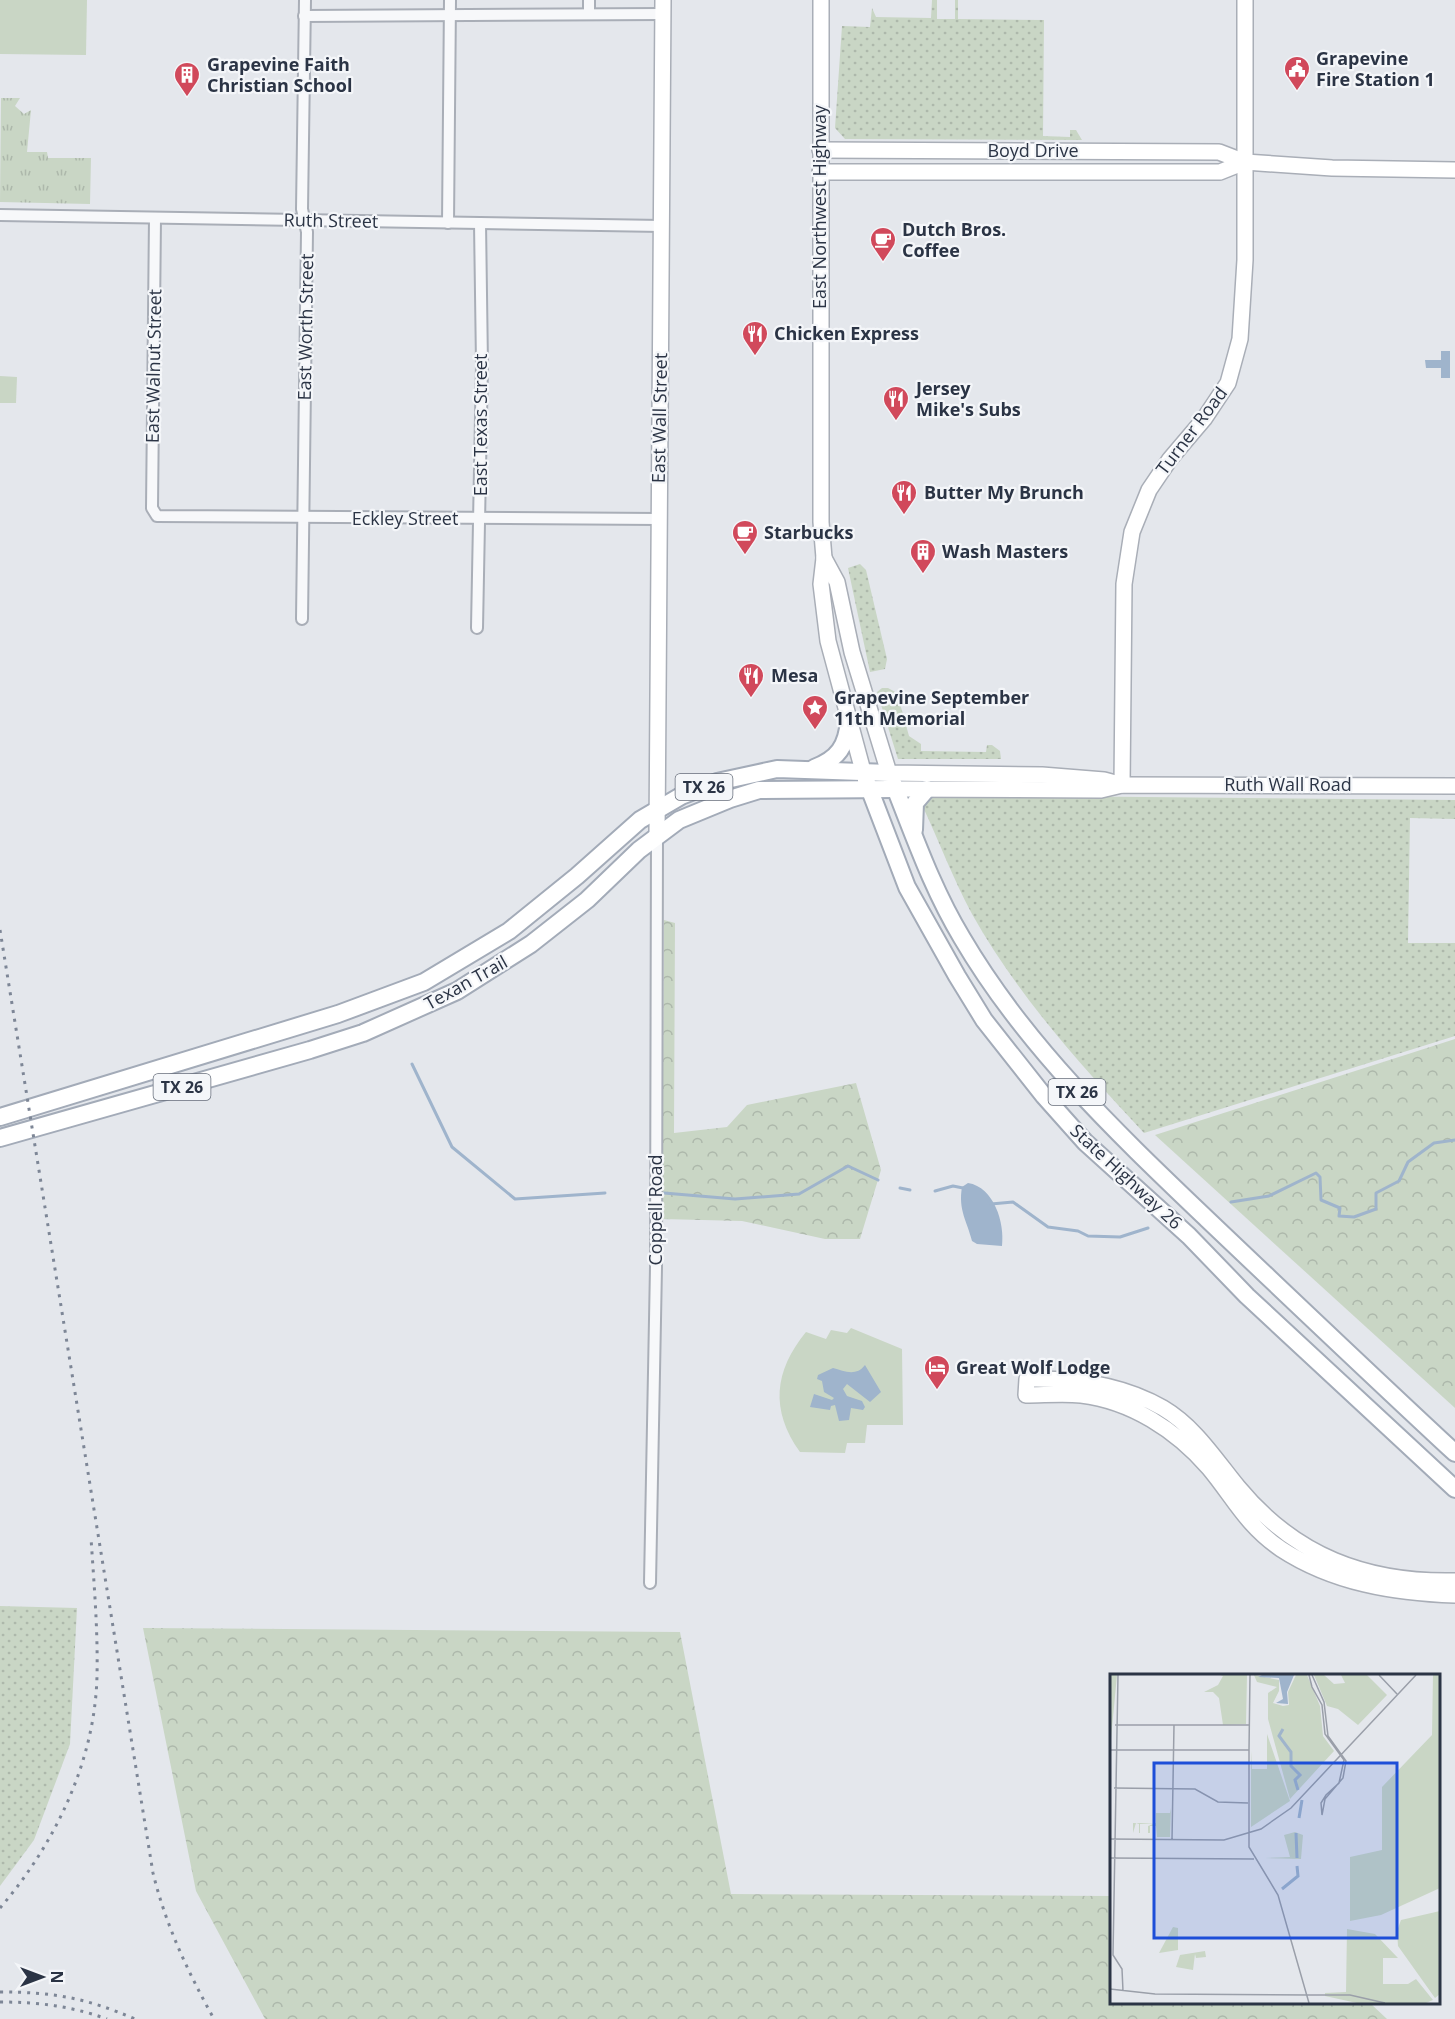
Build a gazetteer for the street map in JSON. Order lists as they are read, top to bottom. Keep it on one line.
{"streets":{"main road":["TX 26","Texan Trail","State Highway 26"],"street":["Boyd Drive","East Northwest Highway","Ruth Street","East Worth Street","East Walnut Street","East Wall Street","East Texas Street","Turner Road","Eckley Street","Ruth Wall Road","Coppell Road"]},"crossings":[["Boyd Drive","East Northwest Highway"],["Boyd Drive","Turner Road"],["East Northwest Highway","Ruth Wall Road"],["East Northwest Highway","Texan Trail"],["East Northwest Highway","State Highway 26"],["Ruth Street","East Worth Street"],["Ruth Street","East Walnut Street"],["Ruth Street","East Wall Street"],["Ruth Street","East Texas Street"],["East Worth Street","Eckley Street"],["East Walnut Street","Eckley Street"],["East Wall Street","Eckley Street"],["East Wall Street","Texan Trail"],["East Wall Street","Coppell Road"],["East Texas Street","Eckley Street"],["Turner Road","Ruth Wall Road"],["Ruth Wall Road","Texan Trail"],["Ruth Wall Road","State Highway 26"],["TX 26","Texan Trail"],["TX 26","State Highway 26"],["Texan Trail","State Highway 26"],["Texan Trail","Coppell Road"]],"places":{"public building":["Grapevine Fire Station 1"],"building":["Grapevine Faith Christian School","Wash Masters"],"cafe":["Dutch Bros. Coffee","Starbucks"],"restaurant":["Chicken Express","Jersey Mike's Subs","Butter My Brunch","Mesa"],"place":["Grapevine September 11th Memorial"],"hotel":["Great Wolf Lodge"]},"north":"right"}
